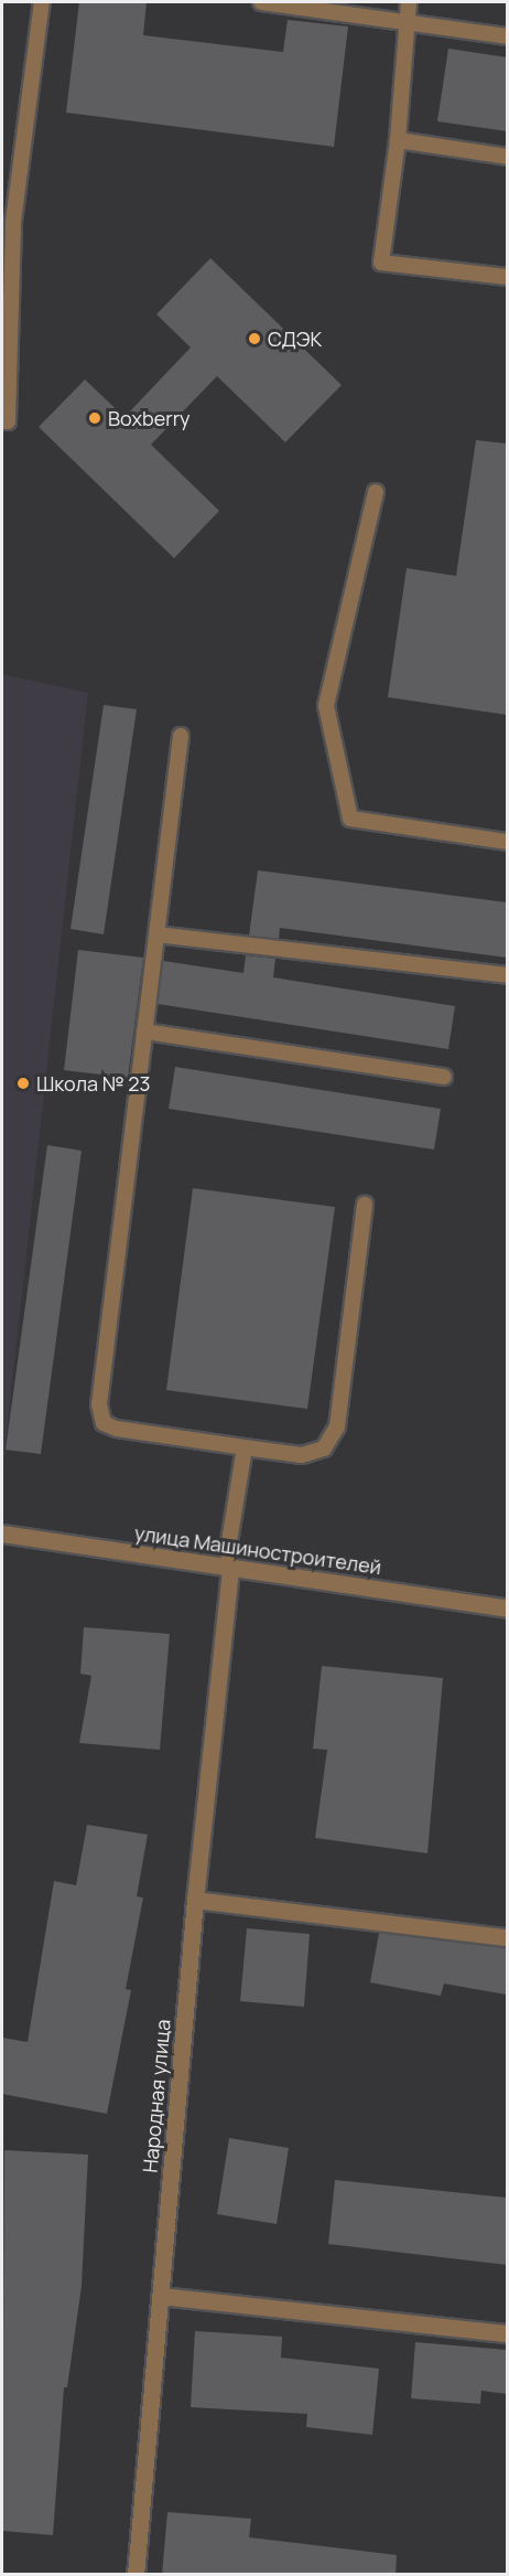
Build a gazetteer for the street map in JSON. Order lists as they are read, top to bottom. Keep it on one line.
{"streets":{"street":["улица Машиностроителей","Народная улица"]},"crossings":[["улица Машиностроителей","Народная улица"]],"places":["СДЭК","Boxberry","Школа № 23"]}
